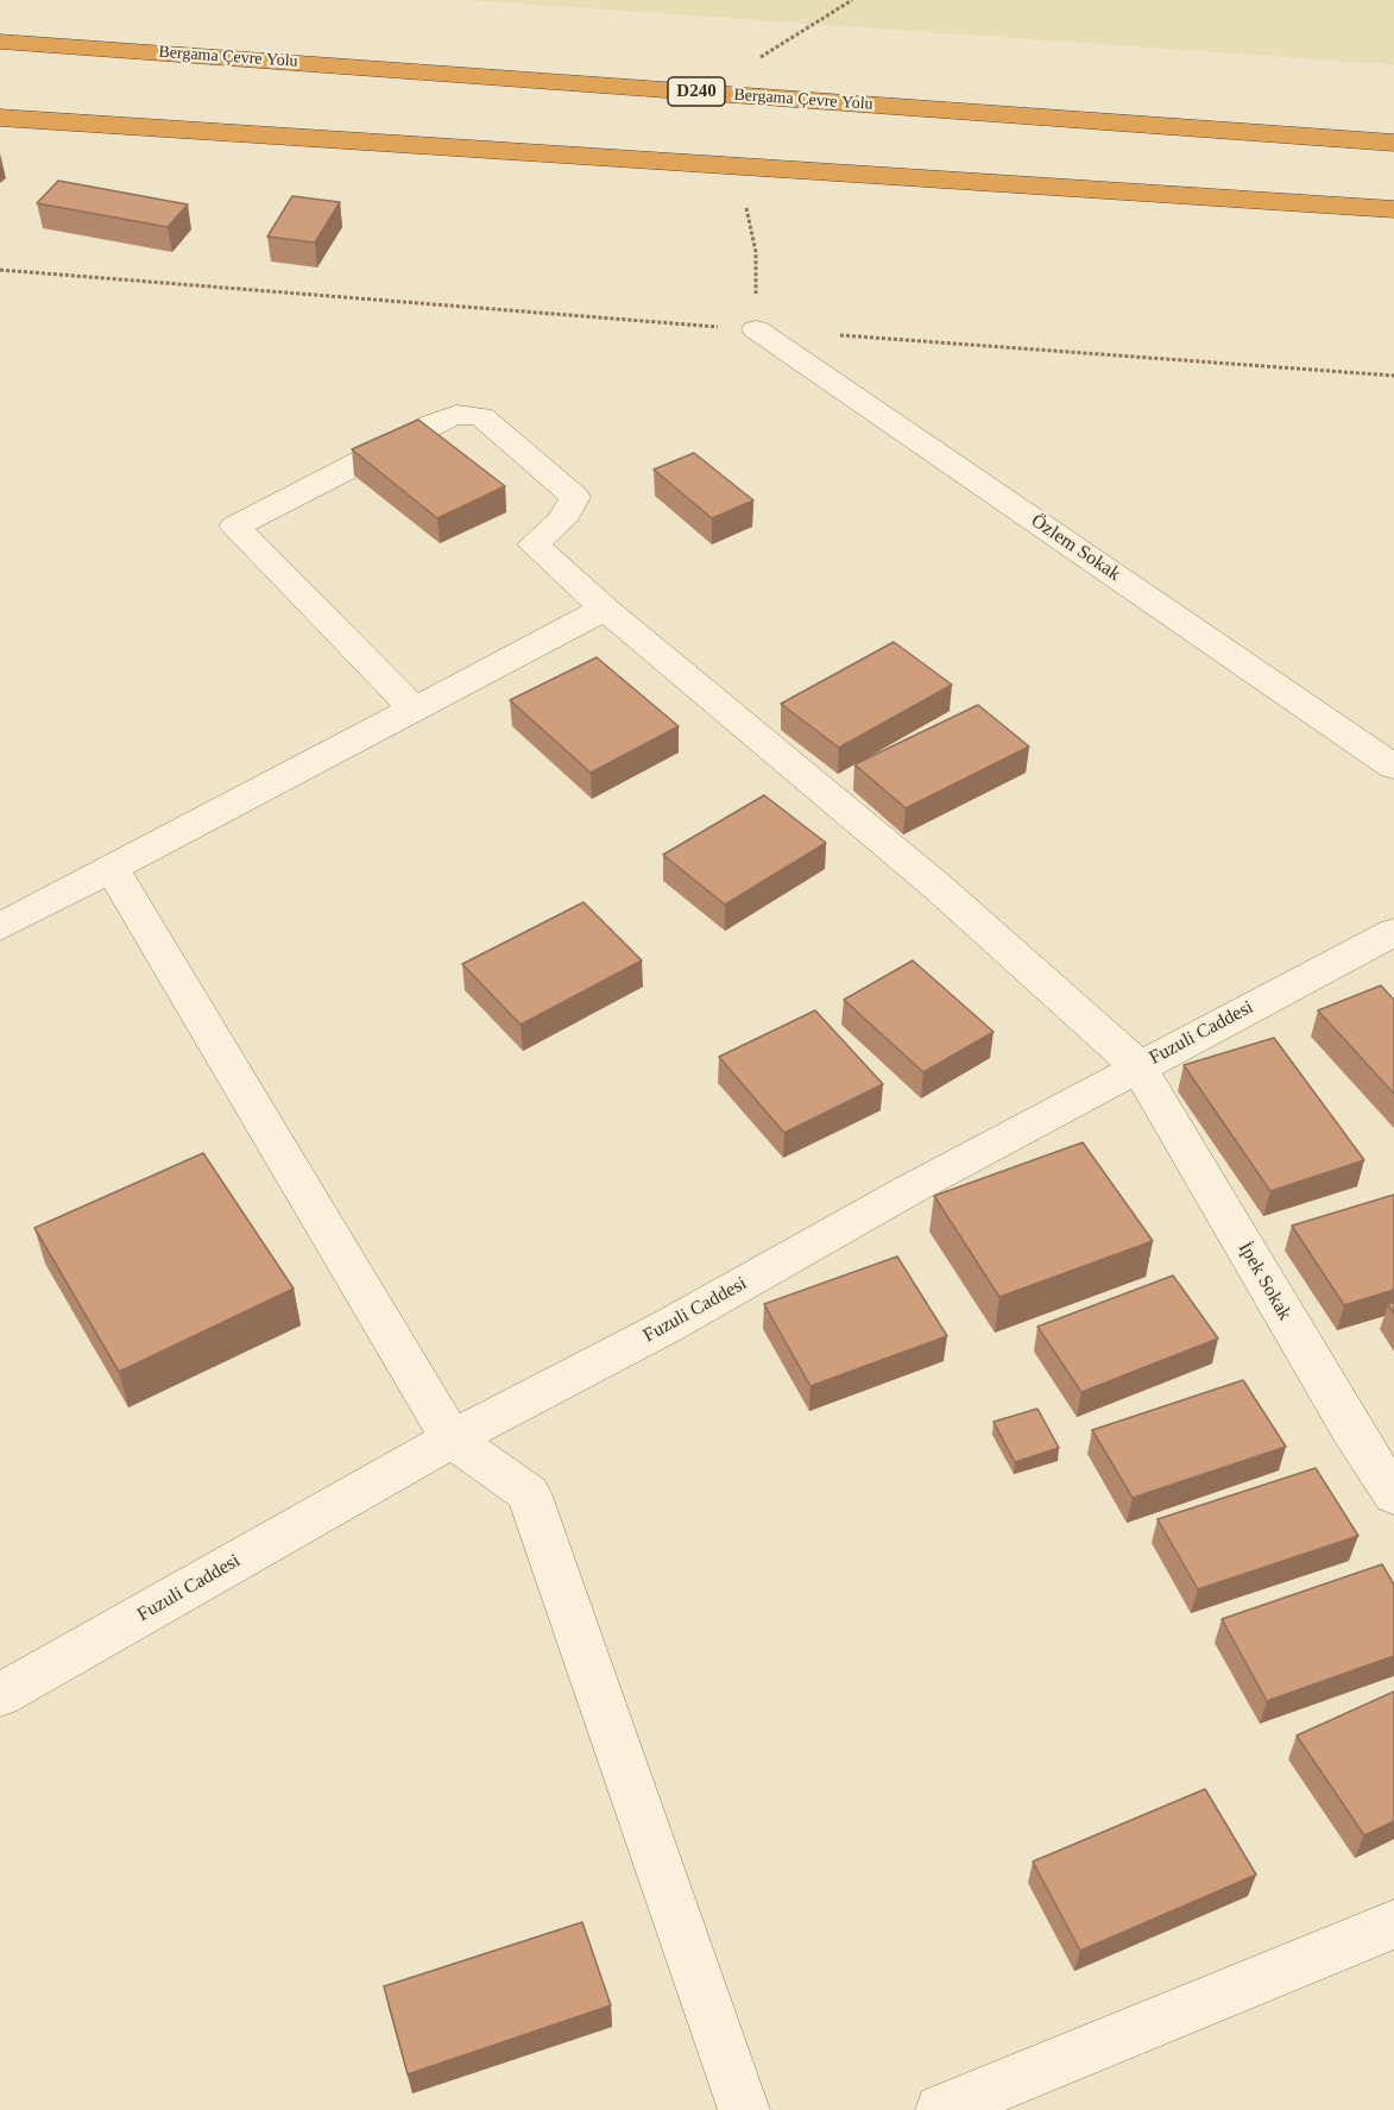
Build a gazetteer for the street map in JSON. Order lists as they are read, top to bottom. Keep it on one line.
{"streets":{"highway":["Bergama Çevre Yolu","D240"],"street":["Özlem Sokak","Fuzuli Caddesi","İpek Sokak"]},"crossings":[["Fuzuli Caddesi","İpek Sokak"]]}
